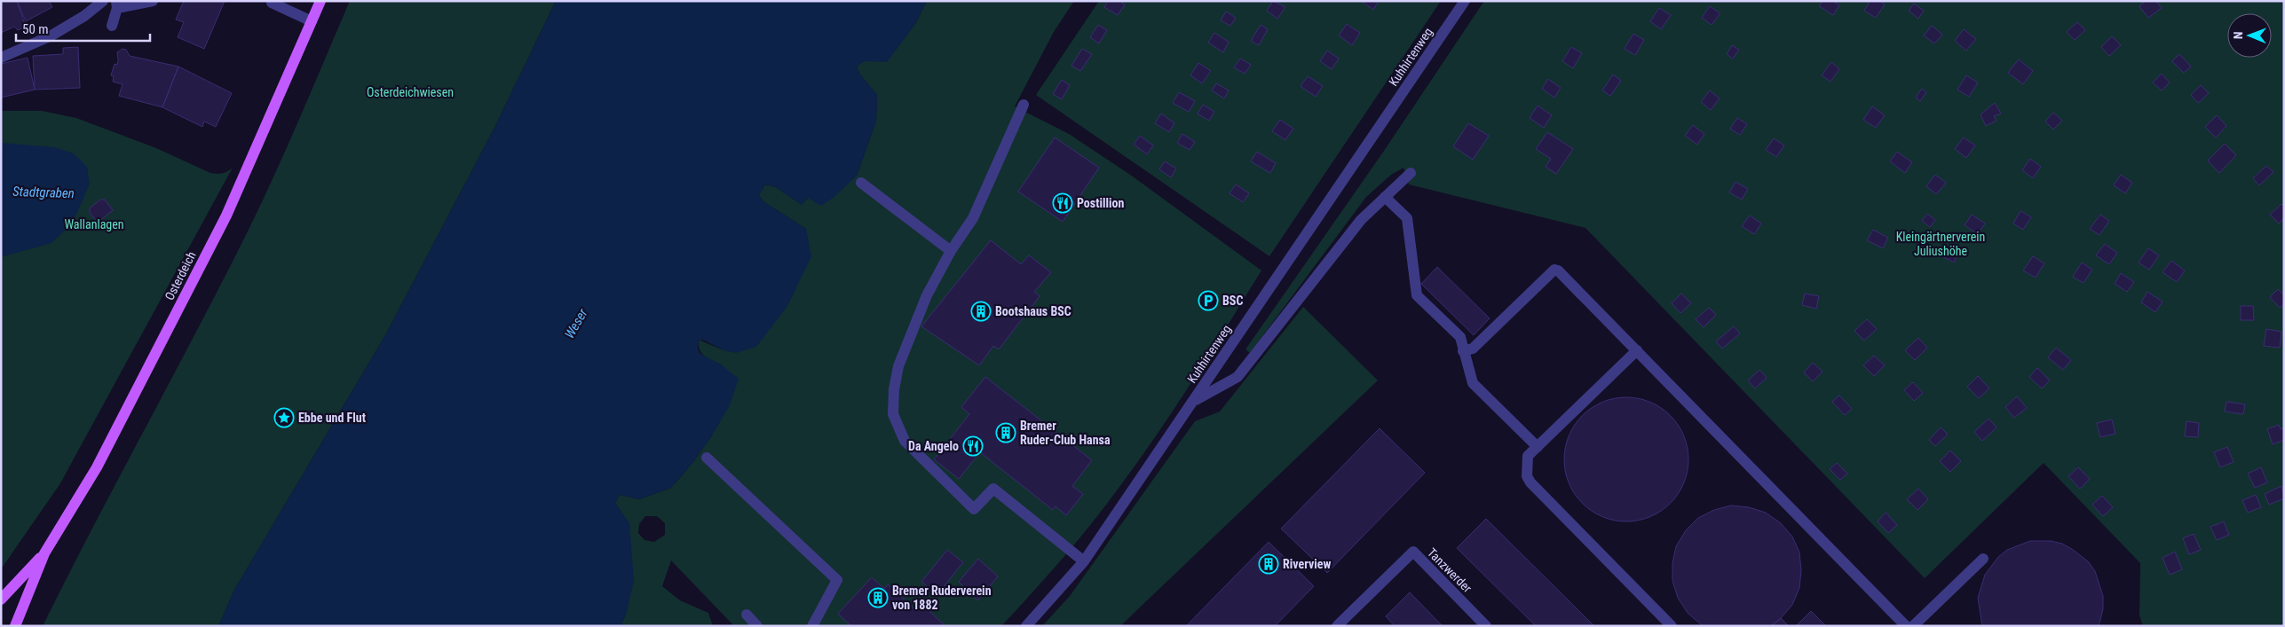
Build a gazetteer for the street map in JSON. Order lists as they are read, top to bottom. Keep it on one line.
{"streets":{"main road":["Osterdeich"],"street":["Kuhhirtenweg","Tanzwerder"]},"water":["Stadtgraben","Weser"],"parks":["Osterdeichwiesen","Wallanlagen","Kleingärtnerverein Juliushöhe"],"places":{"restaurant":["Postillion","Da Angelo"],"parking":["BSC"],"building":["Bootshaus BSC","Bremer Ruder-Club Hansa","Riverview","Bremer Ruderverein von 1882"],"place":["Ebbe und Flut"]},"scale_bar":"50 m","north":"left"}
